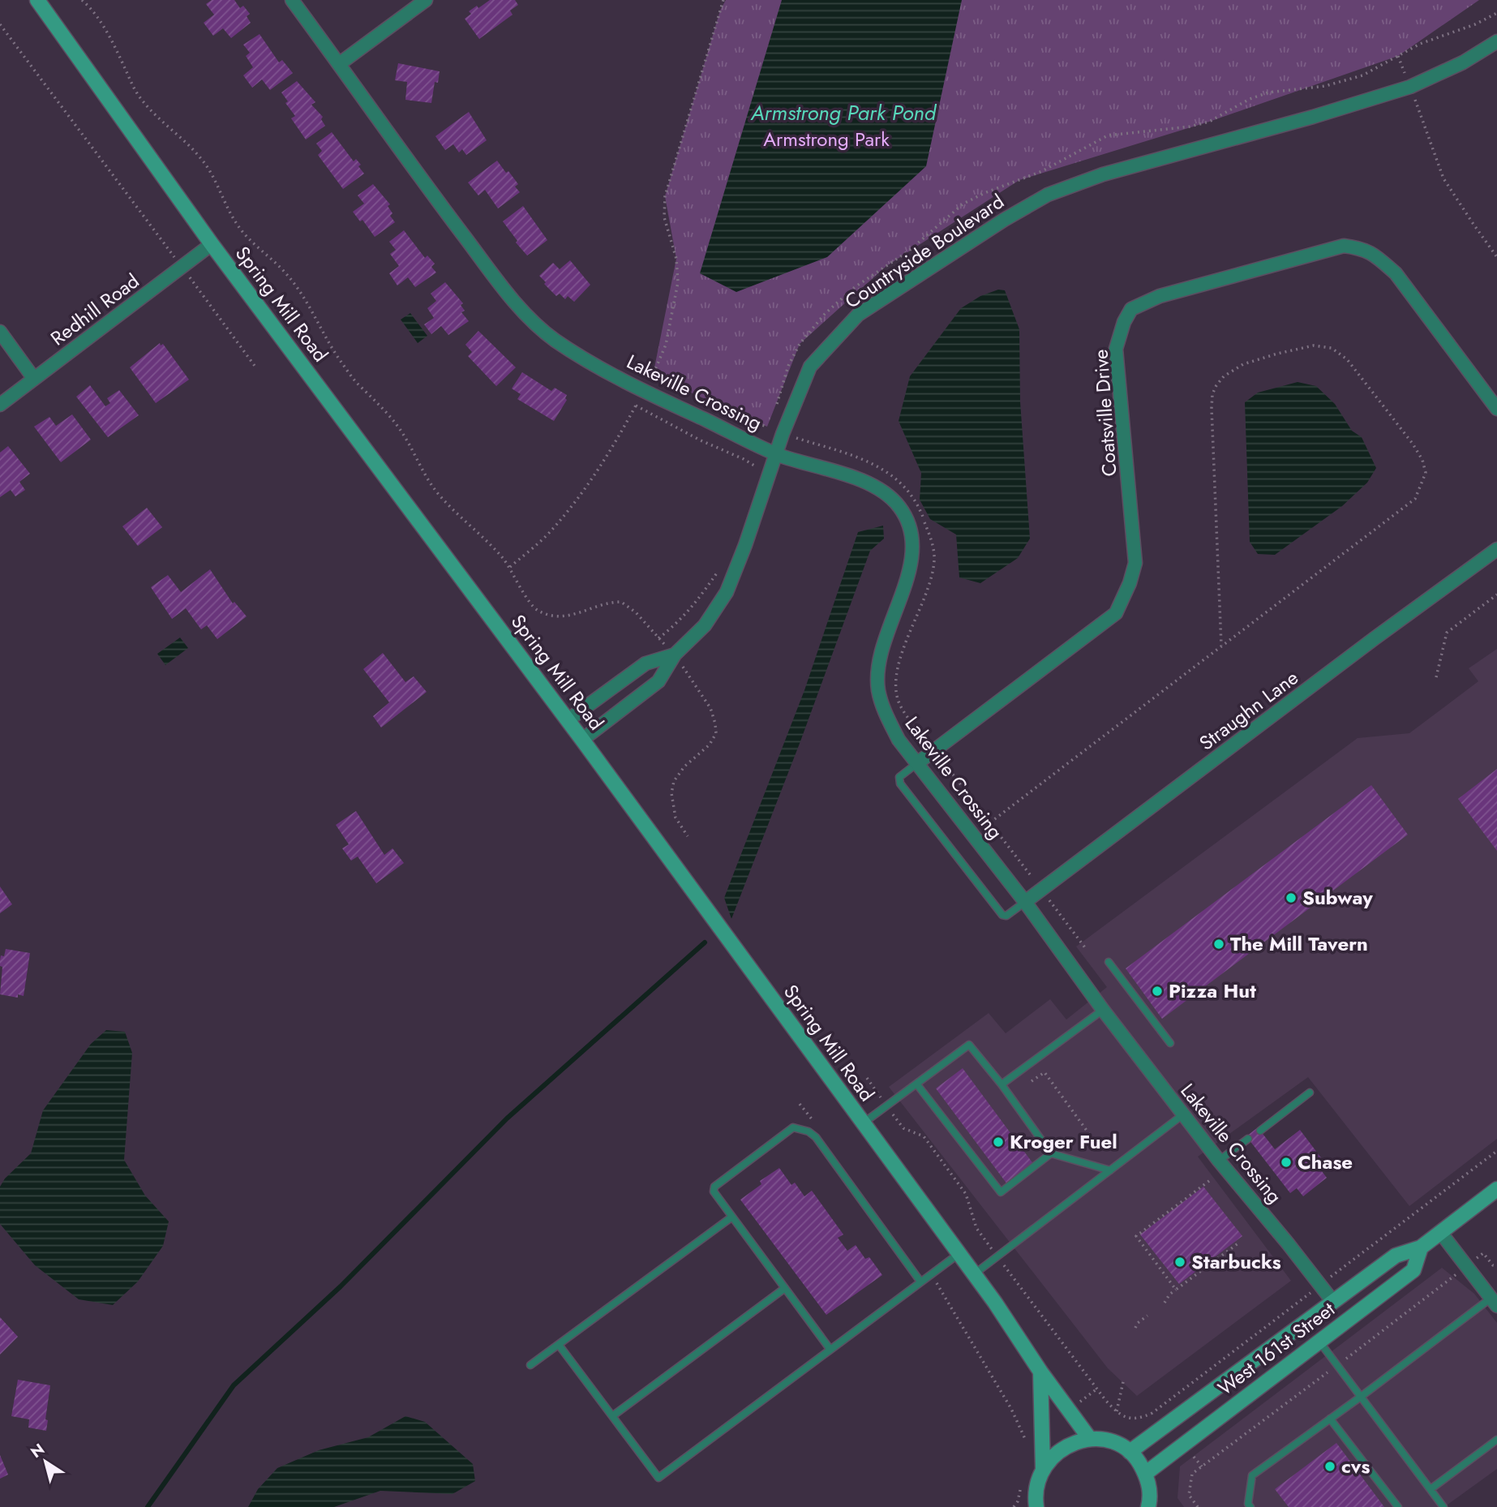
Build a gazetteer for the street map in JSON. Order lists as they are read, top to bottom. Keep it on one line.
{"streets":{"street":["Countryside Boulevard","Spring Mill Road","Redhill Road","Lakeville Crossing","Coatsville Drive","Straughn Lane","West 161st Street"]},"crossings":[["Countryside Boulevard","Spring Mill Road"],["Countryside Boulevard","Lakeville Crossing"],["Spring Mill Road","Redhill Road"],["Lakeville Crossing","Coatsville Drive"],["Lakeville Crossing","Straughn Lane"],["Lakeville Crossing","West 161st Street"]],"water":["Armstrong Park Pond"],"parks":["Armstrong Park"],"places":["Subway","The Mill Tavern","Pizza Hut","Kroger Fuel","Chase","Starbucks","cvs"],"north":"top left"}
